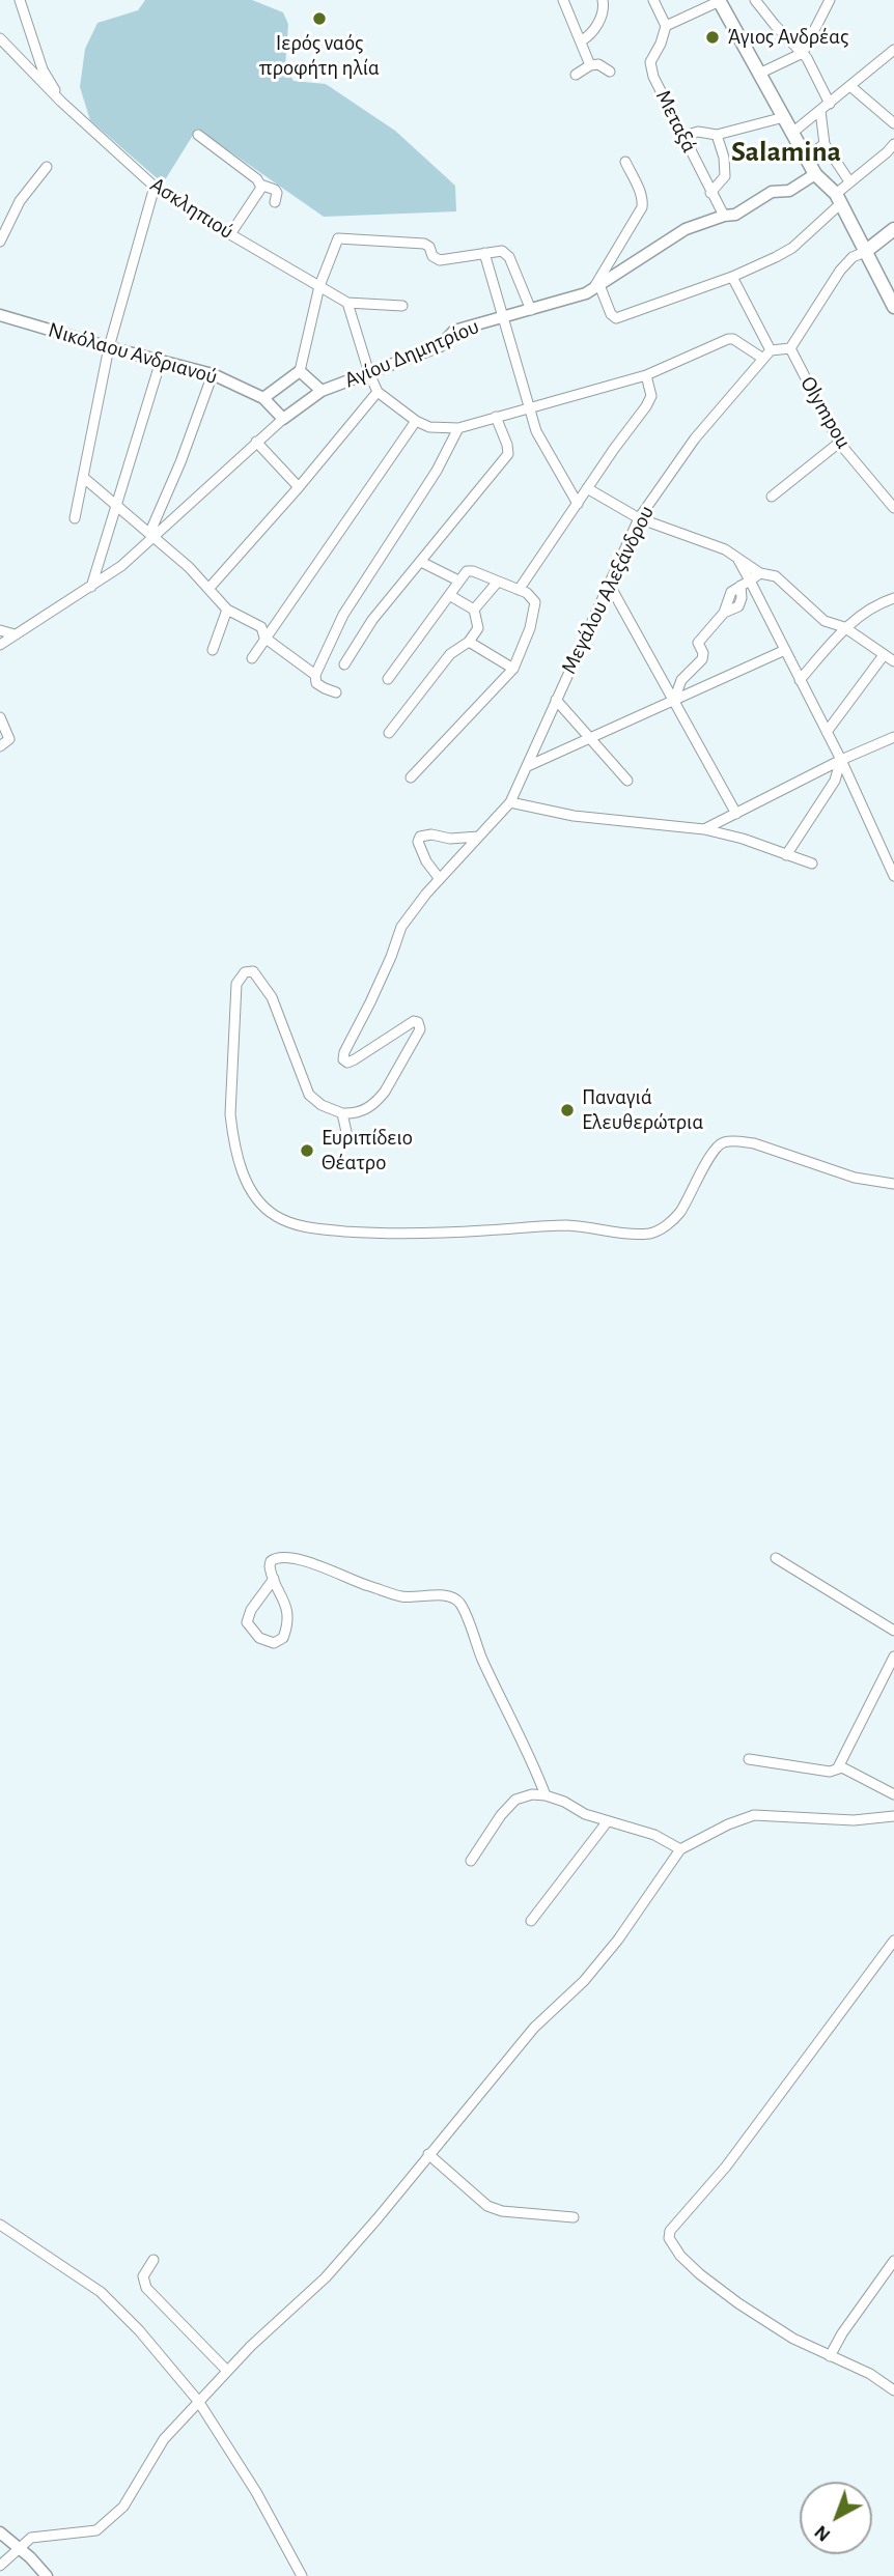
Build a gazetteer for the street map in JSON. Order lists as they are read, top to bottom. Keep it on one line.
{"streets":{"street":["Μεταξά","Ασκληπιού","Νικόλαου Ανδριανού","Αγίου Δημητρίου","Olympou","Μεγάλου Αλεξάνδρου"]},"crossings":[["Μεταξά","Αγίου Δημητρίου"]],"districts":["Salamina"],"places":["Ιερός ναός προφήτη ηλία","Άγιος Ανδρέας","Παναγιά Ελευθερώτρια","Ευριπίδειο Θέατρο"],"north":"bottom left"}
